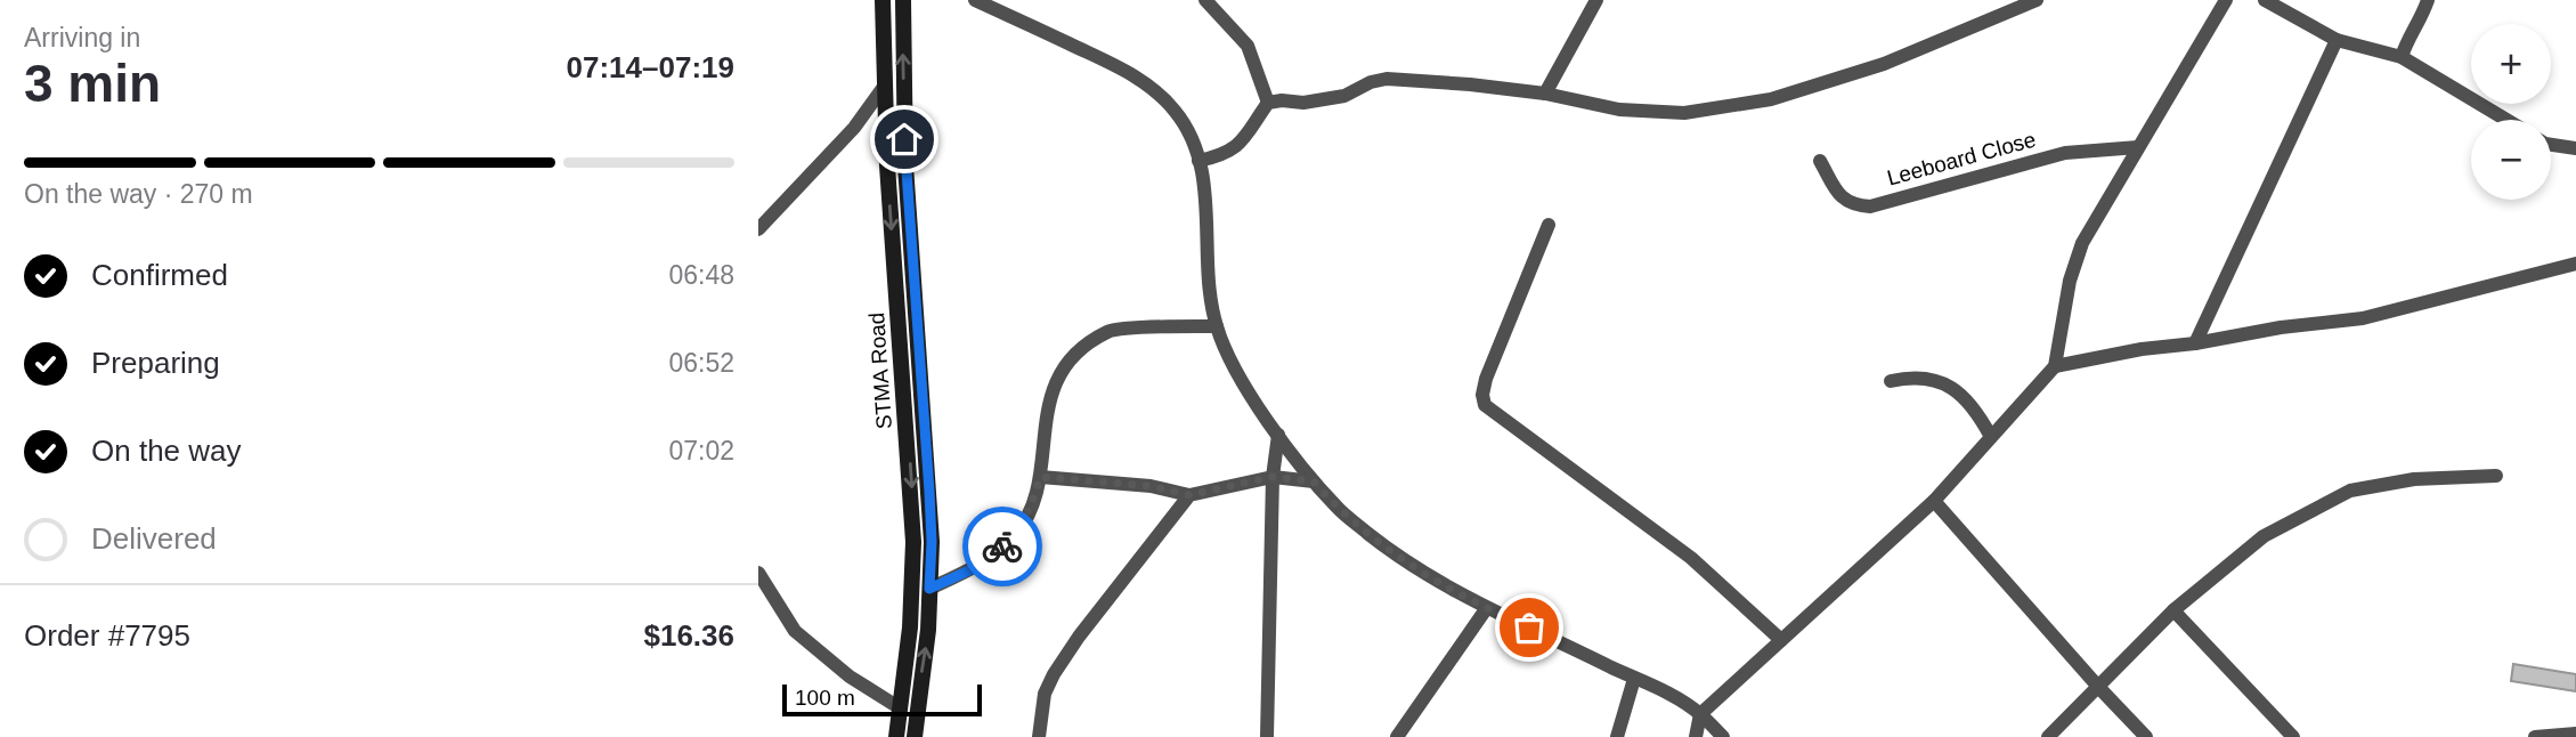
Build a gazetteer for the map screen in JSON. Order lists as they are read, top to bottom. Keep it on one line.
{"streets":{"main road":["STMA Road"],"street":["Leeboard Close"]},"scale_bar":"100 m","page":{"heading":["3 min","Arriving in","07:14–07:19"],"panel":["Order #7795","$16.36"],"map_buttons":["+","−"],"bar":"On the way · 270 m","list":[["Confirmed","06:48"],["Preparing","06:52"],["On the way","07:02"],"Delivered"],"scale":"100 m"}}
